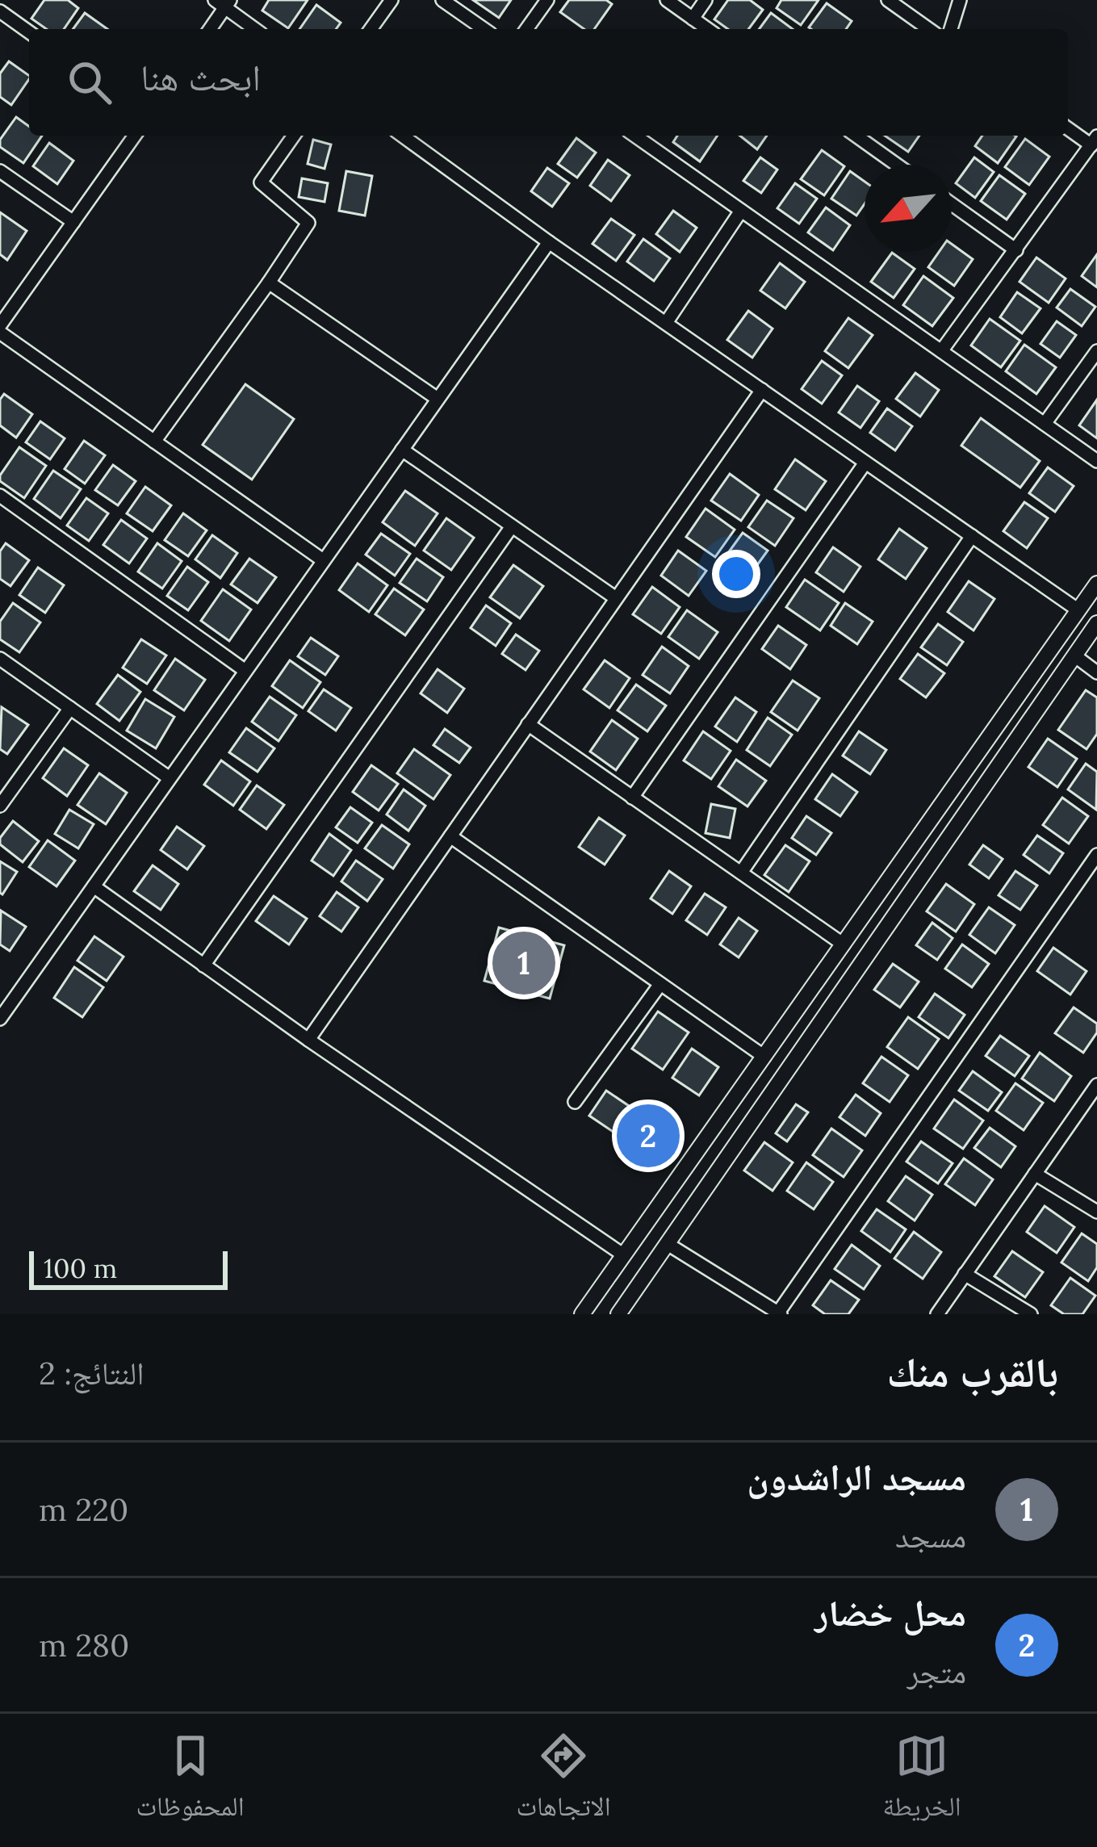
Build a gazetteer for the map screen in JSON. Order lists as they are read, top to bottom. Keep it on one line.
{"scale_bar":"100 m","north":"bottom left","page":{"search":"ابحث هنا","pins":["1","2"],"scale":"100 m","heading":["بالقرب منك","النتائج: 2"],"list":[{"mark":"1","name":"مسجد الراشدون","note":"مسجد","value":"220 m"},{"mark":"2","name":"محل خضار","note":"متجر","value":"280 m"}],"nav":["الخريطة","الاتجاهات","المحفوظات"]}}
